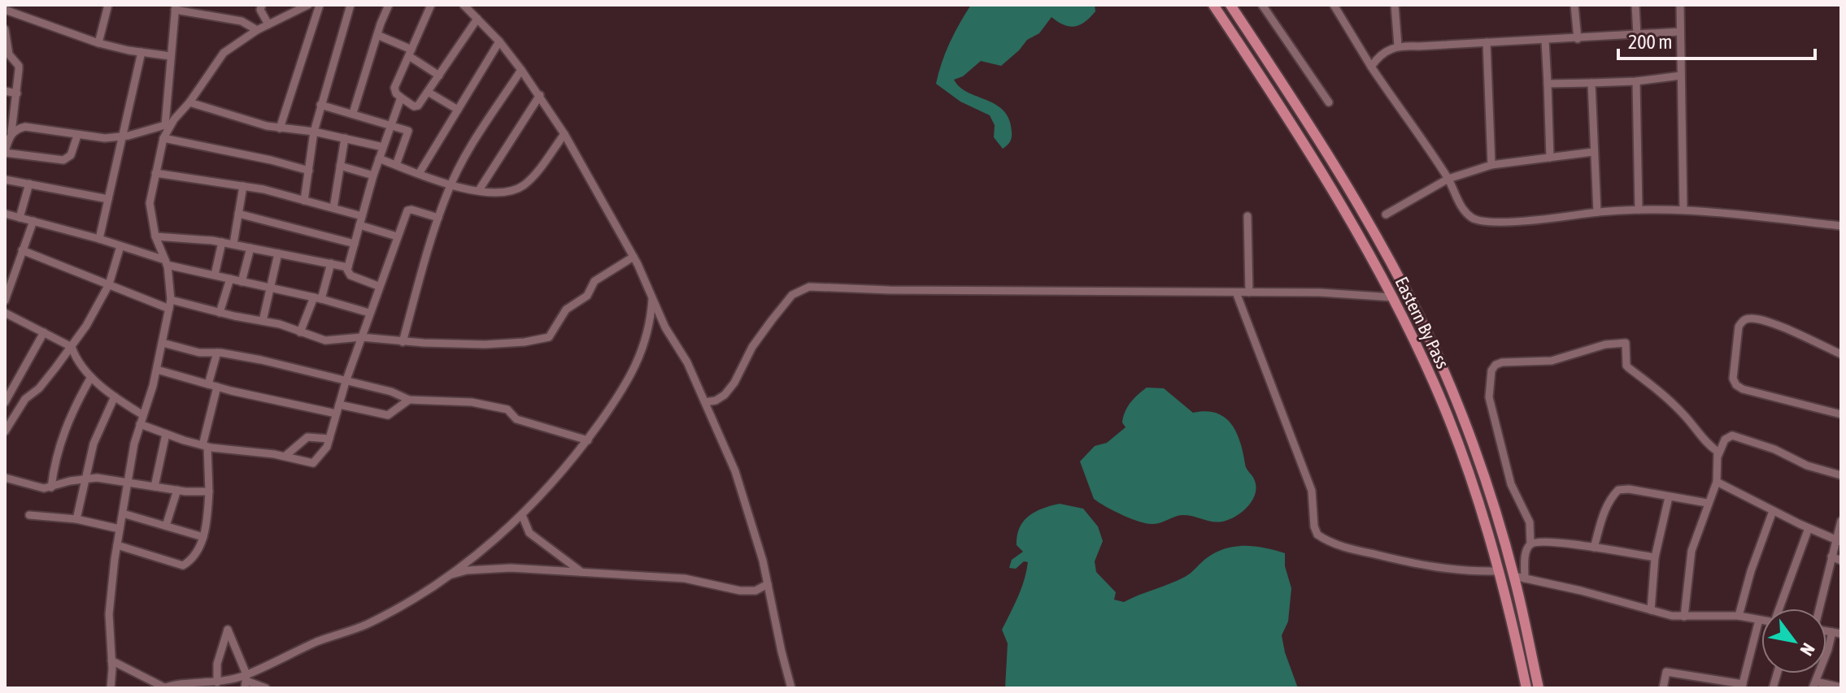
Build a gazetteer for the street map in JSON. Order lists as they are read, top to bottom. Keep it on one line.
{"streets":{"main road":["Eastern By Pass"]},"scale_bar":"200 m","north":"bottom right"}
